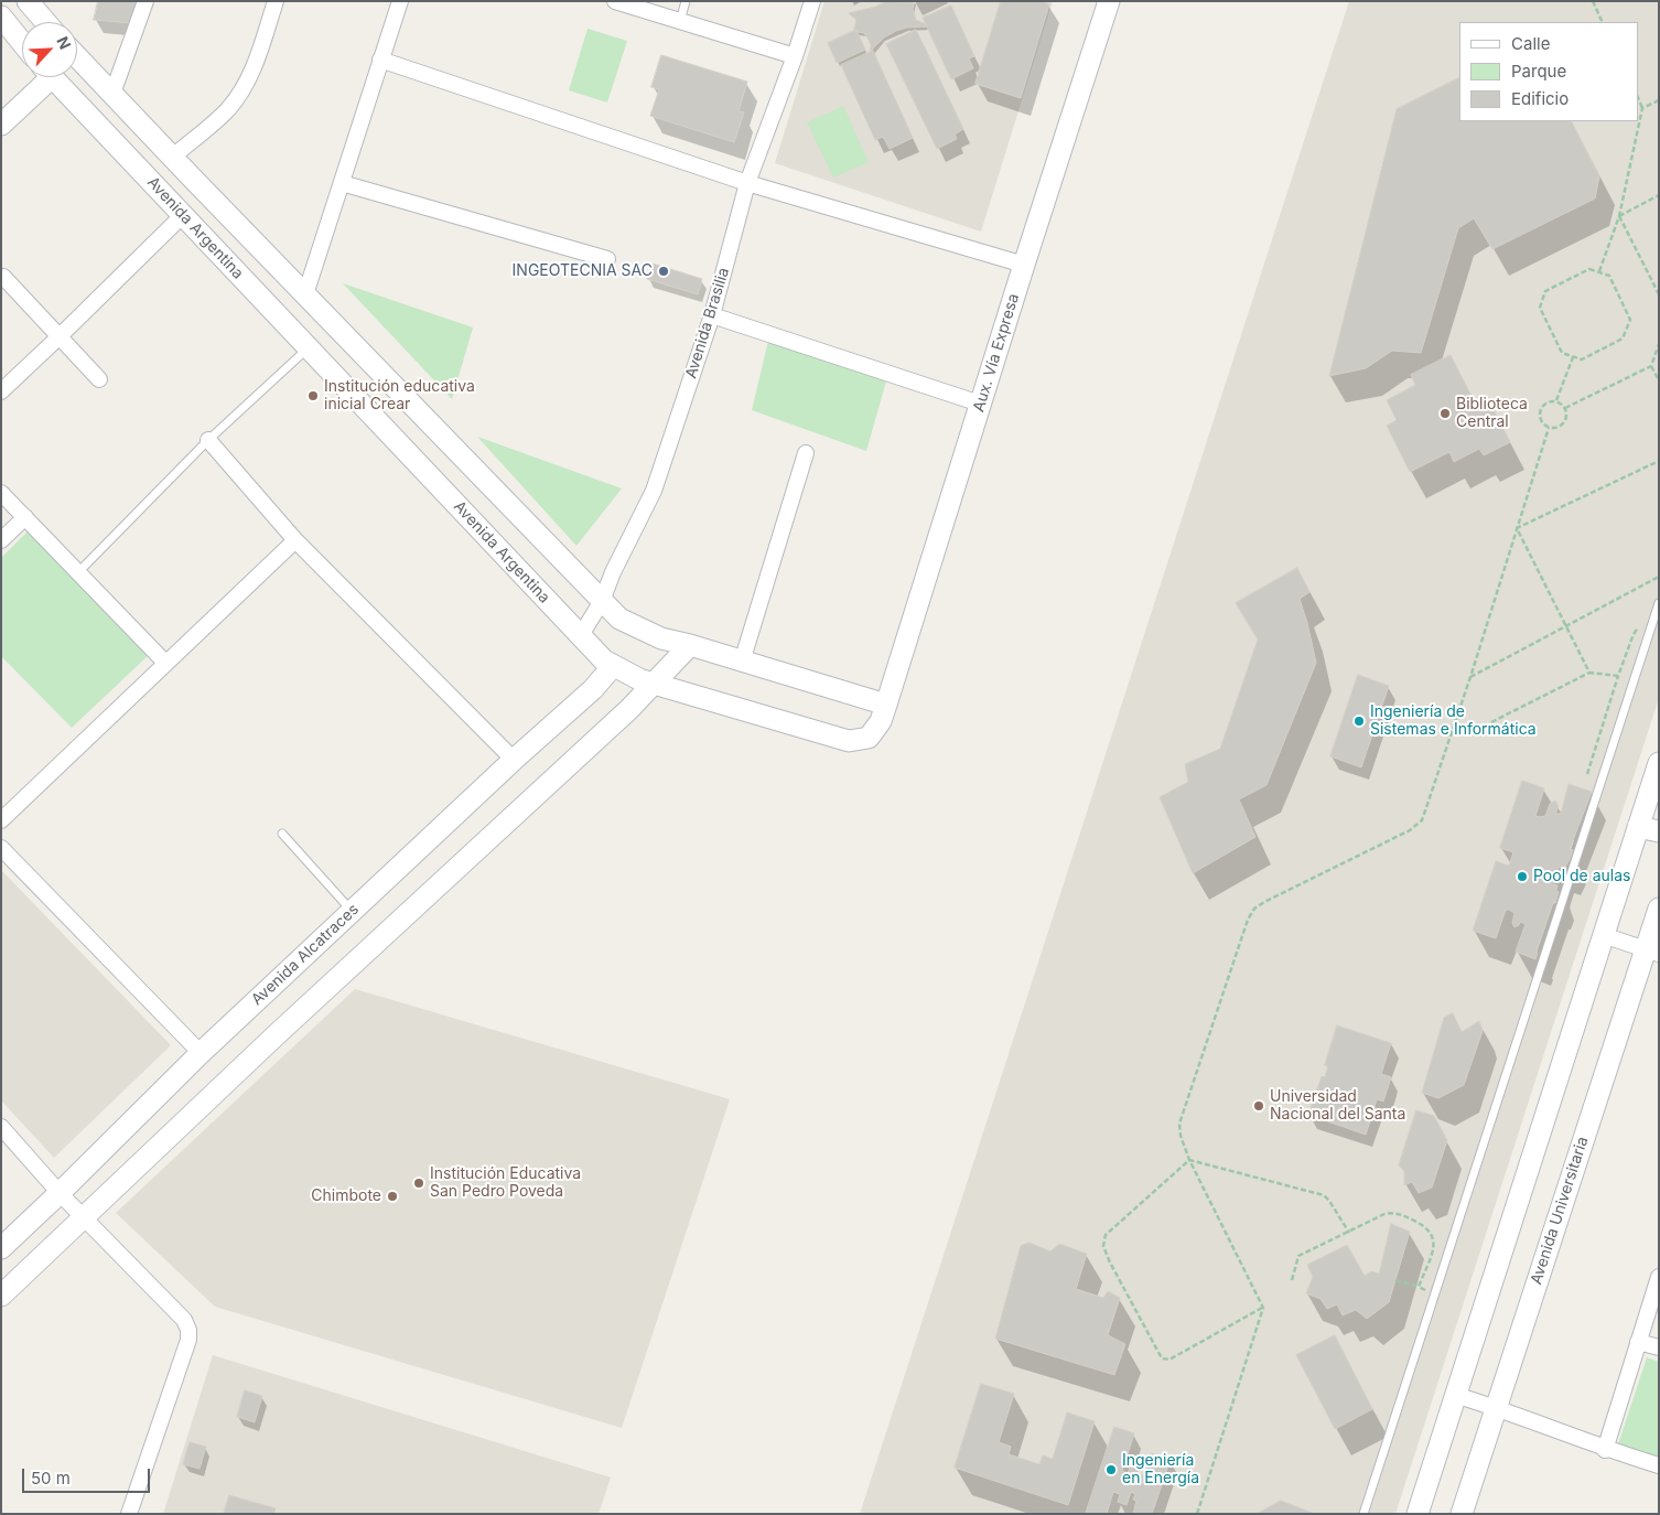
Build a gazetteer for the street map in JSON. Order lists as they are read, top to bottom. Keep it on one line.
{"streets":{"main road":["Avenida Argentina","Aux. Vía Expresa","Avenida Alcatraces","Avenida Universitaria"],"street":["Avenida Brasilia"]},"crossings":[["Avenida Argentina","Avenida Brasilia"],["Avenida Argentina","Aux. Vía Expresa"],["Avenida Argentina","Avenida Alcatraces"]],"places":["INGEOTECNIA SAC","Institución educativa inicial Crear","Biblioteca Central","Ingeniería de Sistemas e Informática","Pool de aulas","Universidad Nacional del Santa","Institución Educativa San Pedro Poveda","Chimbote","Ingeniería en Energía"],"legend":["Calle","Parque","Edificio"],"scale_bar":"50 m","north":"top right"}
